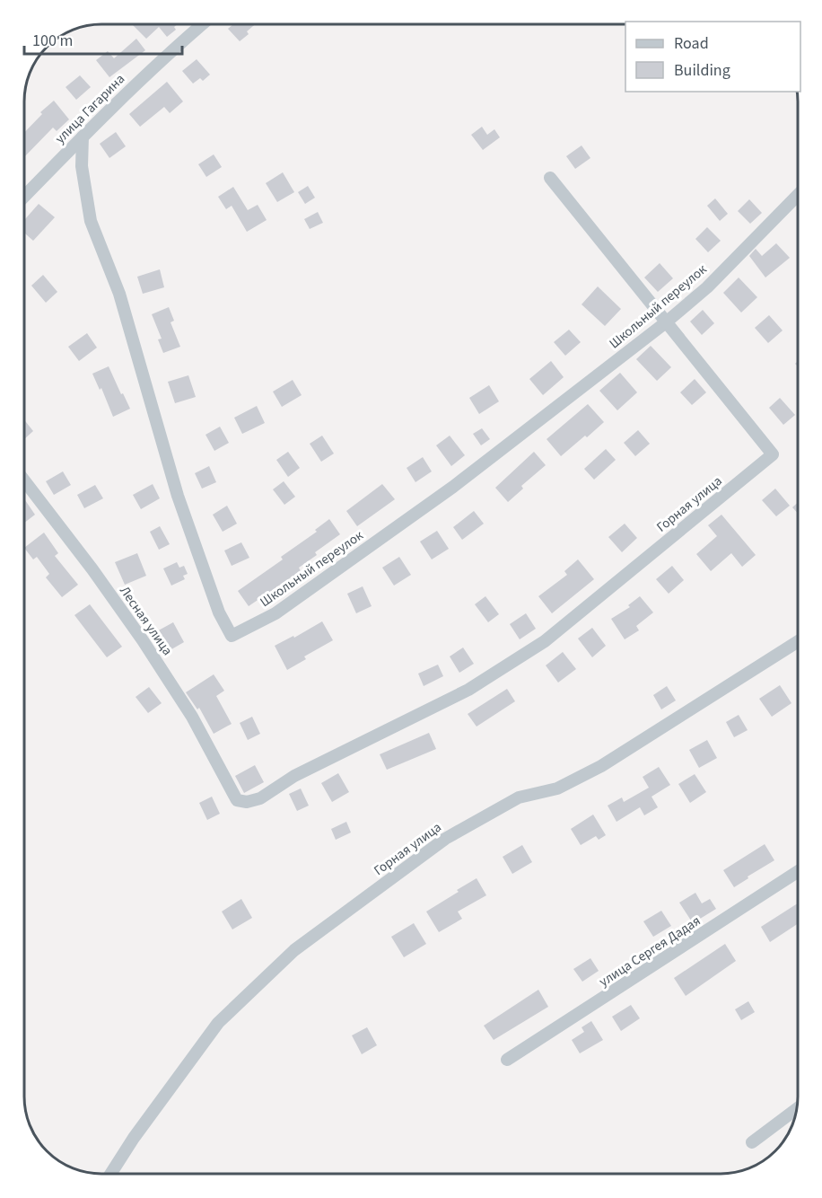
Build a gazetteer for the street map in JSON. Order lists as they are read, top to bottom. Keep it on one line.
{"streets":{"street":["улица Гагарина","Школьный переулок","Горная улица","Лесная улица","улица Сергея Дадая"]},"crossings":[["улица Гагарина","Школьный переулок"],["Школьный переулок","Горная улица"],["Горная улица","Лесная улица"]],"legend":["Road","Building"],"scale_bar":"100 m"}
